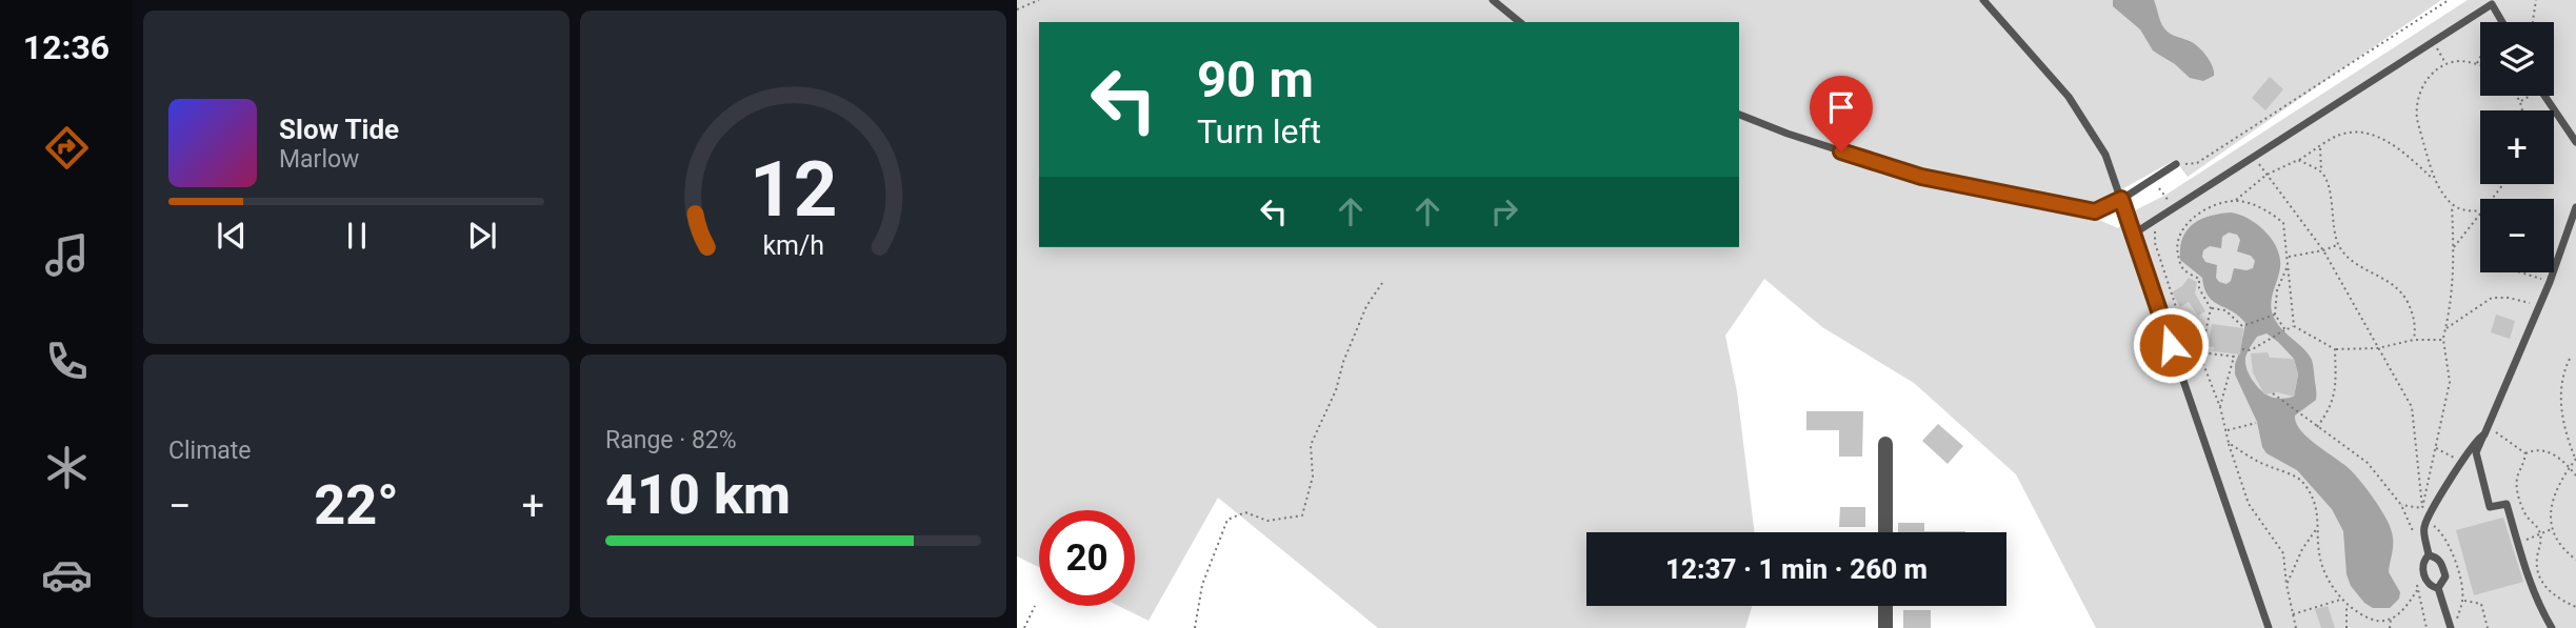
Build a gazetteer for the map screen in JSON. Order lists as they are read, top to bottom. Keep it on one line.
{"page":{"tabs":"12:36","map_buttons":["+","−"],"turn":["90 m","Turn left"],"song":["Slow Tide","Marlow"],"tile":["Climate",["Range · 82%","410 km"]],"heat":["−","22°","+"],"limit":"20","trip":"12:37 · 1 min · 260 m","gauge":["12","km/h"]}}
